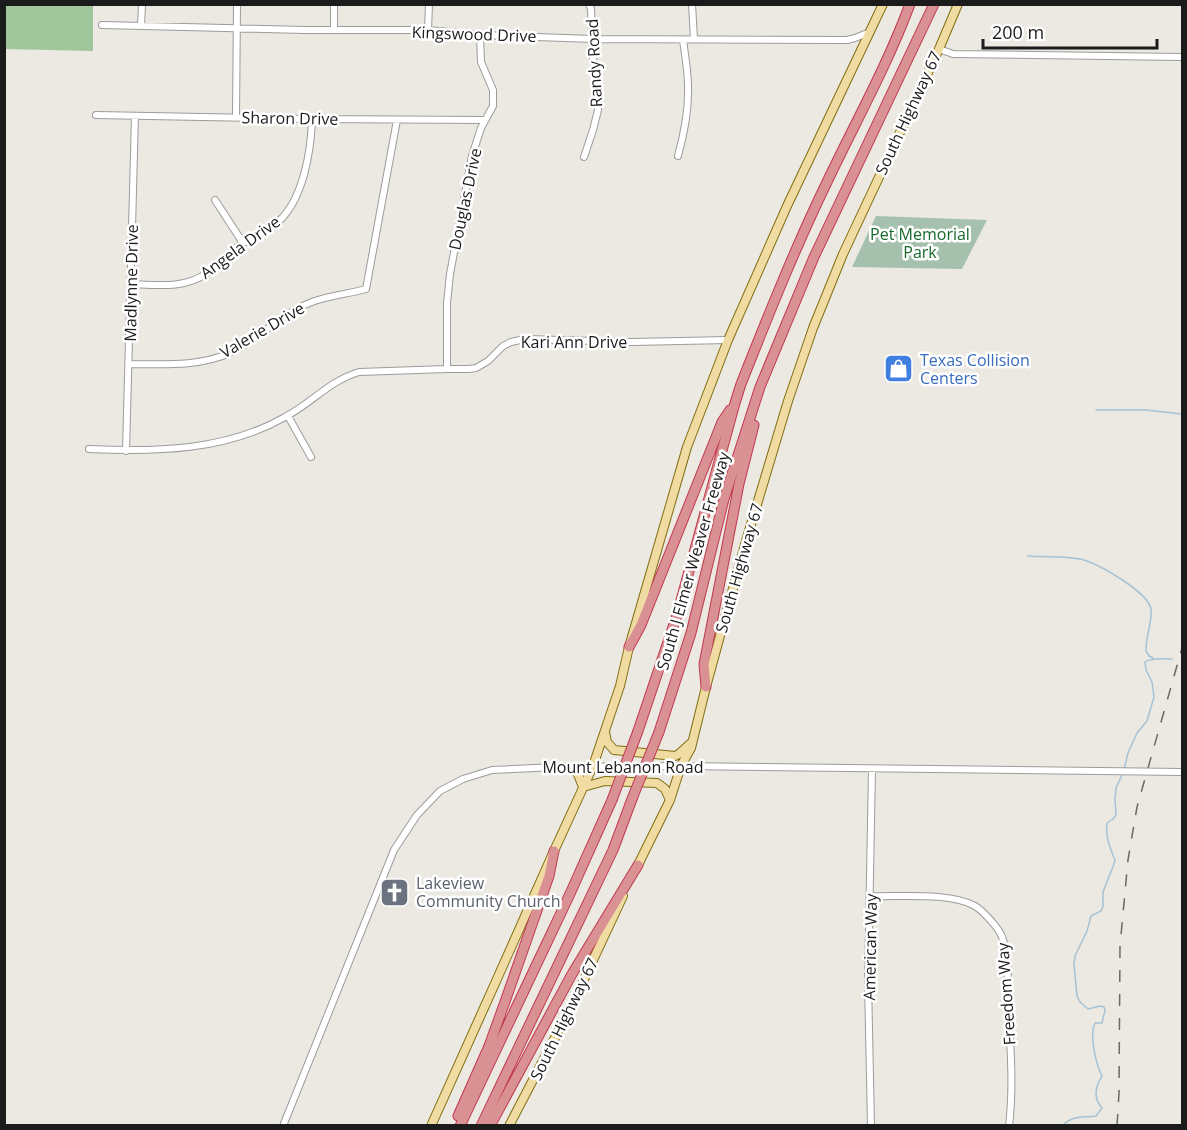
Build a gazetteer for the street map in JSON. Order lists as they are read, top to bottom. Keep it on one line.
{"streets":{"highway":["South J Elmer Weaver Freeway"],"main road":["South Highway 67"],"street":["Kingswood Drive","Randy Road","Sharon Drive","Douglas Drive","Angela Drive","Madlynne Drive","Valerie Drive","Kari Ann Drive","Mount Lebanon Road","American Way","Freedom Way"]},"crossings":[["Kingswood Drive","Randy Road"],["Kingswood Drive","Douglas Drive"],["South Highway 67","Mount Lebanon Road"],["Sharon Drive","Douglas Drive"],["Sharon Drive","Angela Drive"],["Sharon Drive","Madlynne Drive"],["Sharon Drive","Valerie Drive"],["Douglas Drive","Kari Ann Drive"],["Angela Drive","Madlynne Drive"],["Madlynne Drive","Valerie Drive"],["Madlynne Drive","Kari Ann Drive"],["Mount Lebanon Road","American Way"],["American Way","Freedom Way"]],"parks":["Pet Memorial Park"],"places":{"shop":["Texas Collision Centers"],"church":["Lakeview Community Church"]},"scale_bar":"200 m"}
